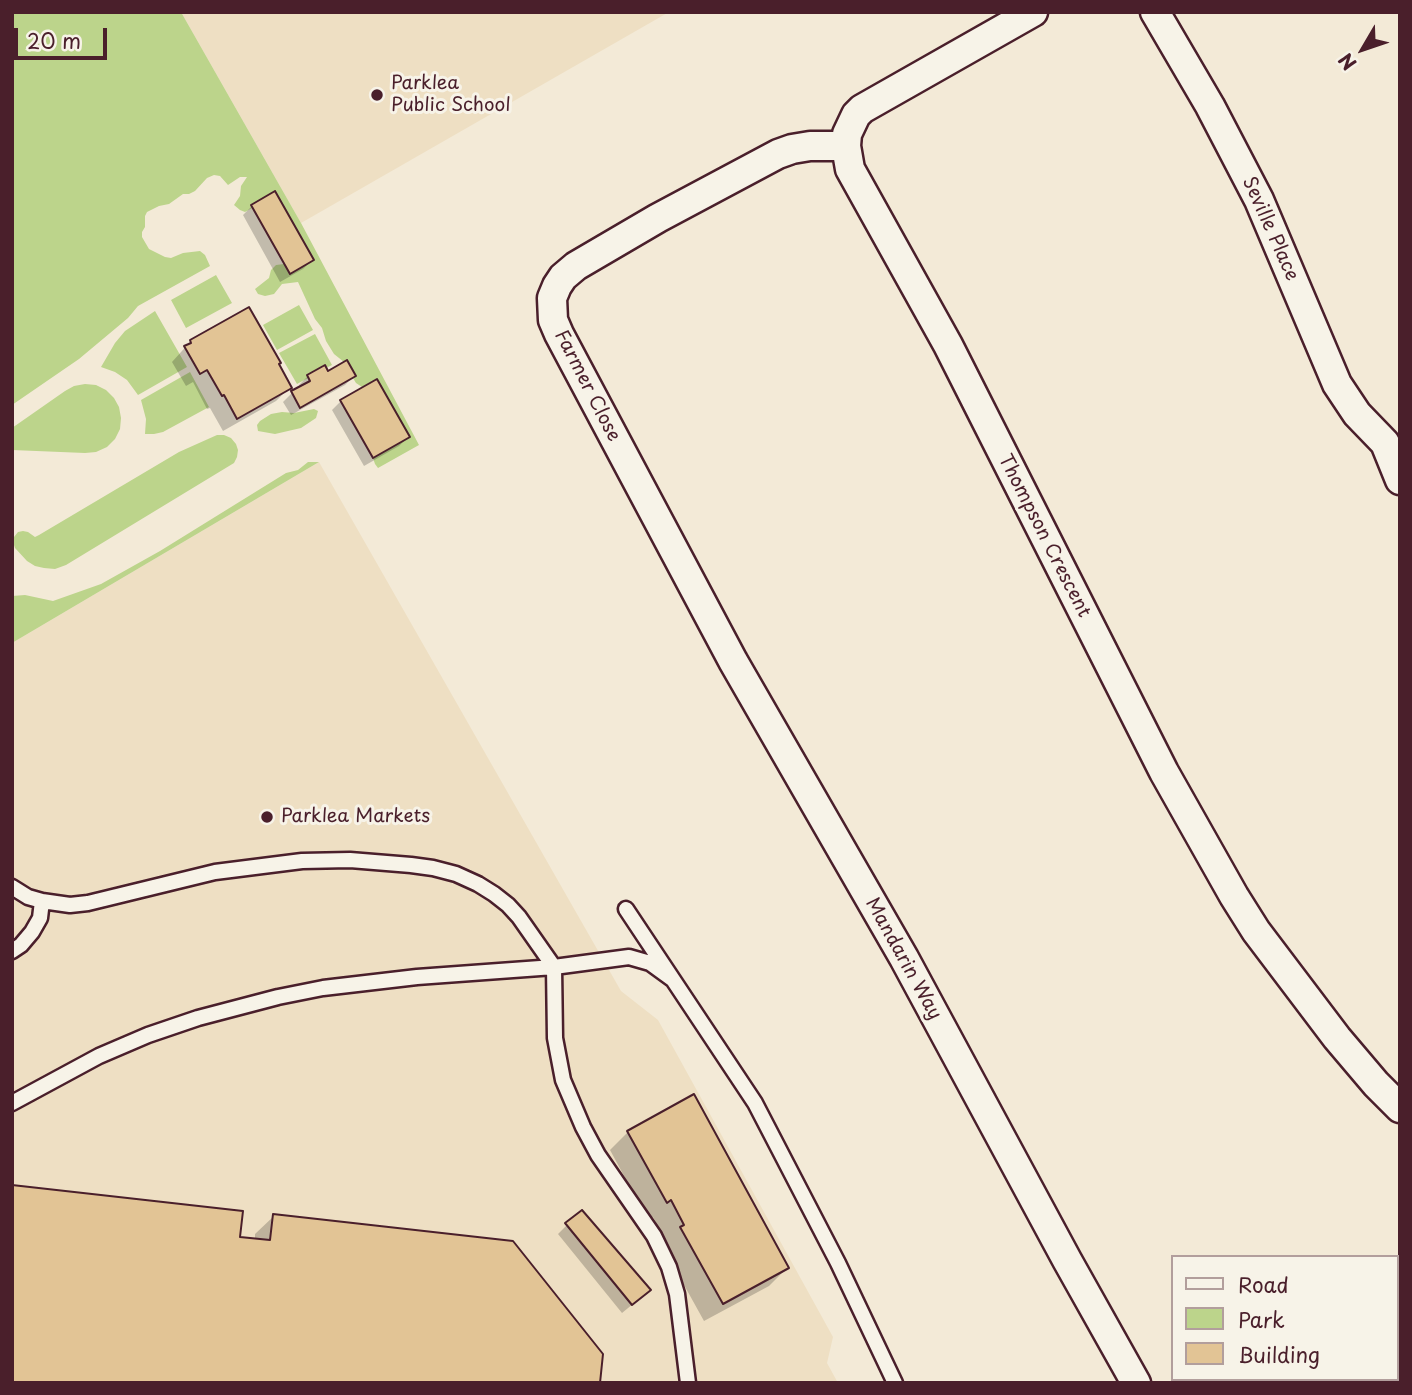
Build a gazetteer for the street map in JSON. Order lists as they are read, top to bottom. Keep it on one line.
{"streets":{"street":["Seville Place","Farmer Close","Thompson Crescent","Mandarin Way"]},"crossings":[["Farmer Close","Thompson Crescent"],["Farmer Close","Mandarin Way"]],"places":["Parklea Public School","Parklea Markets"],"legend":["Road","Park","Building"],"scale_bar":"20 m","north":"bottom left"}
